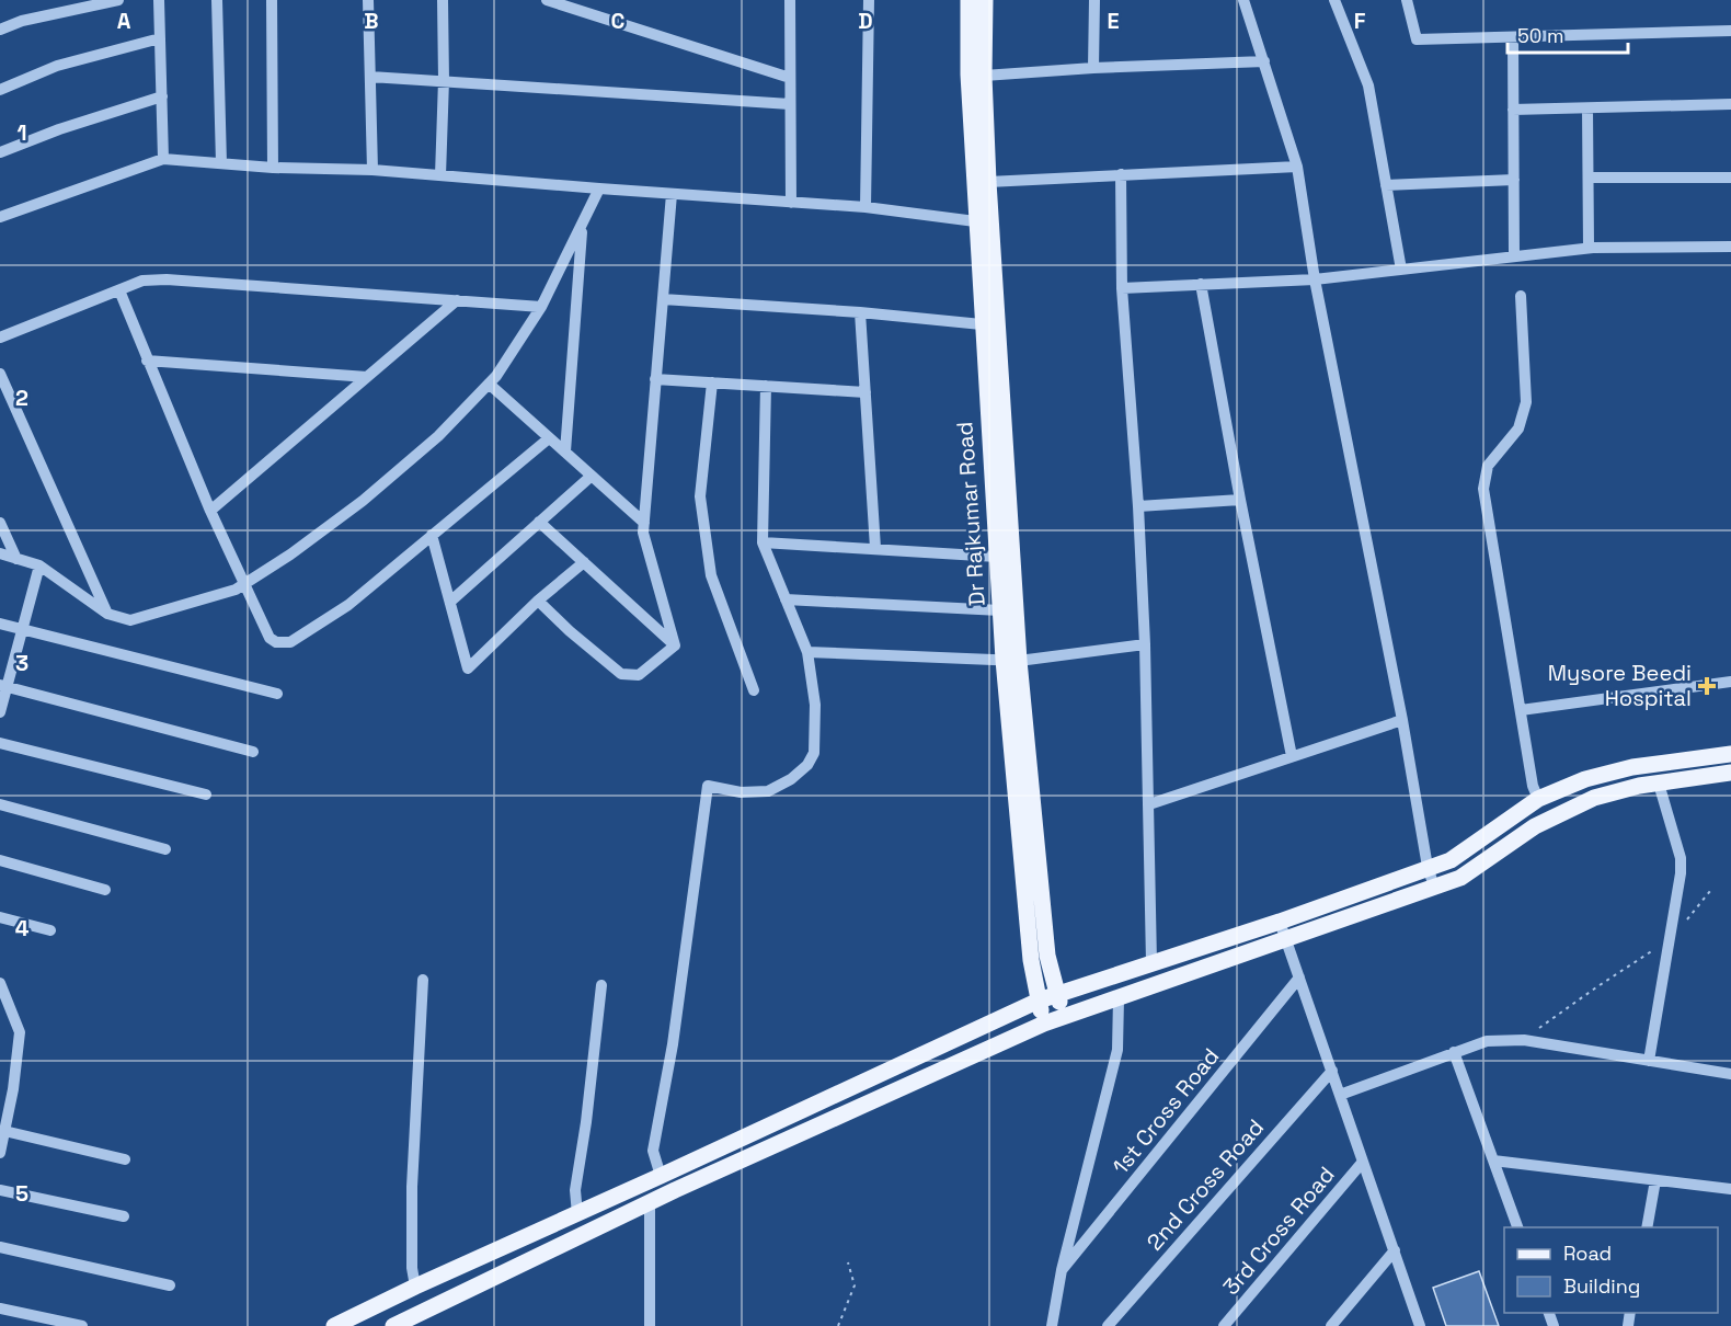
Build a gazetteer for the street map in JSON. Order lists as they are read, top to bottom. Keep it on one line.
{"streets":{"main road":["Dr Rajkumar Road"],"street":["1st Cross Road","2nd Cross Road","3rd Cross Road"]},"places":{"health":["Mysore Beedi Hospital"]},"legend":["Road","Building"],"scale_bar":"50 m","grid":{"columns":["A","B","C","D","E","F"],"rows":["1","2","3","4","5"]}}
